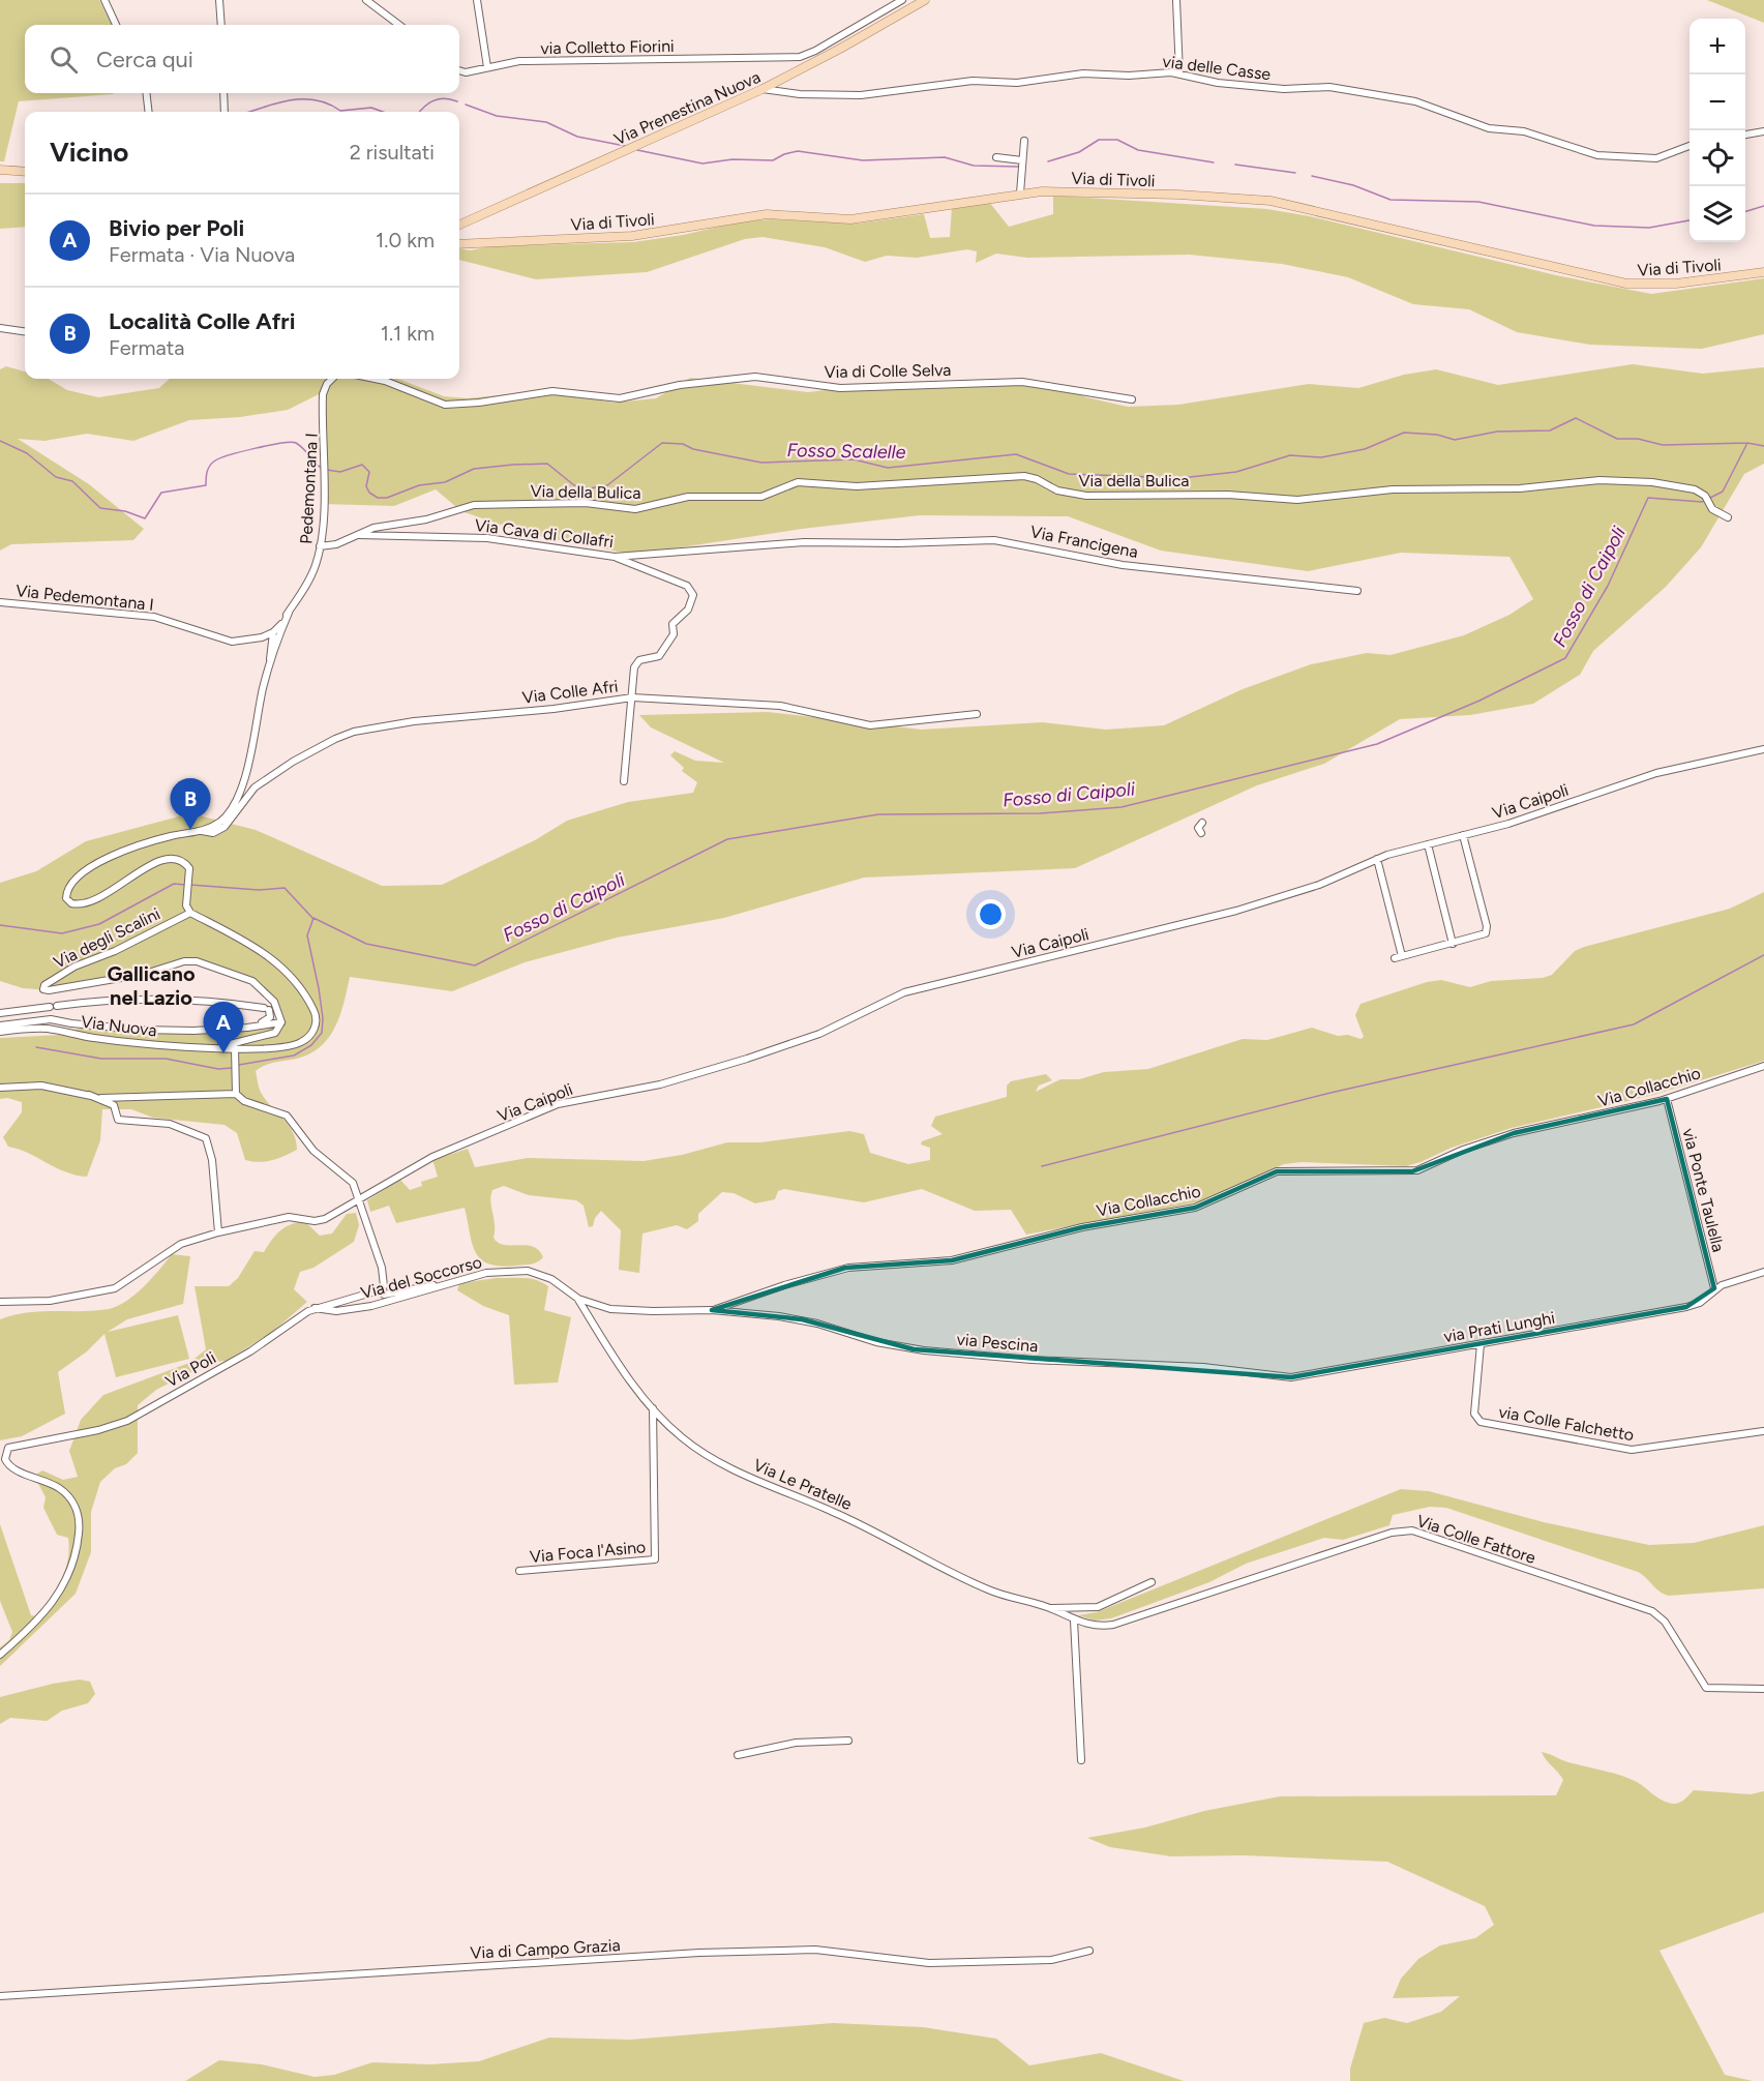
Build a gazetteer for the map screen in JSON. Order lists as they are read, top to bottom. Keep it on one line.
{"streets":{"main road":["Via Prenestina Nuova","Via di Tivoli"],"street":["via Colletto Fiorini","via delle Casse","Via di Colle Selva","Via della Bulica","Pedemontana I","Via Cava di Collafri","Via Francigena","Via Pedemontana I","Via Colle Afri","Via Caipoli","Via degli Scalini","Via Nuova","Via Collacchio","via Ponte Taulella","Via del Soccorso","via Prati Lunghi","via Pescina","Via Poli","via Colle Falchetto","Via Le Pratelle","Via Colle Fattore","Via Foca l'Asino","Via di Campo Grazia"]},"crossings":[["via delle Casse","Via Prenestina Nuova"],["Via della Bulica","Pedemontana I"],["Via della Bulica","Via Cava di Collafri"],["Pedemontana I","Via Pedemontana I"],["Via Cava di Collafri","Via Francigena"],["Via Colle Afri","Via degli Scalini"],["Via Colle Afri","Via Nuova"],["Via degli Scalini","Via Nuova"],["Via Collacchio","via Ponte Taulella"],["Via Collacchio","Via del Soccorso"],["Via Collacchio","via Pescina"],["via Ponte Taulella","via Prati Lunghi"],["Via del Soccorso","via Pescina"],["Via del Soccorso","Via Poli"],["Via del Soccorso","Via Le Pratelle"],["via Prati Lunghi","via Pescina"],["via Prati Lunghi","via Colle Falchetto"],["Via Le Pratelle","Via Colle Fattore"],["Via Le Pratelle","Via Foca l'Asino"]],"districts":["Gallicano nel Lazio"],"water":["Fosso Scalelle","Fosso di Caipoli"],"page":{"map_buttons":["+","−"],"search":"Cerca qui","heading":["Vicino","2 risultati"],"list":[{"mark":"A","name":"Bivio per Poli","note":"Fermata · Via Nuova","value":"1.0 km"},{"mark":"B","name":"Località Colle Afri","note":"Fermata","value":"1.1 km"}],"pins":["B","A"]}}
